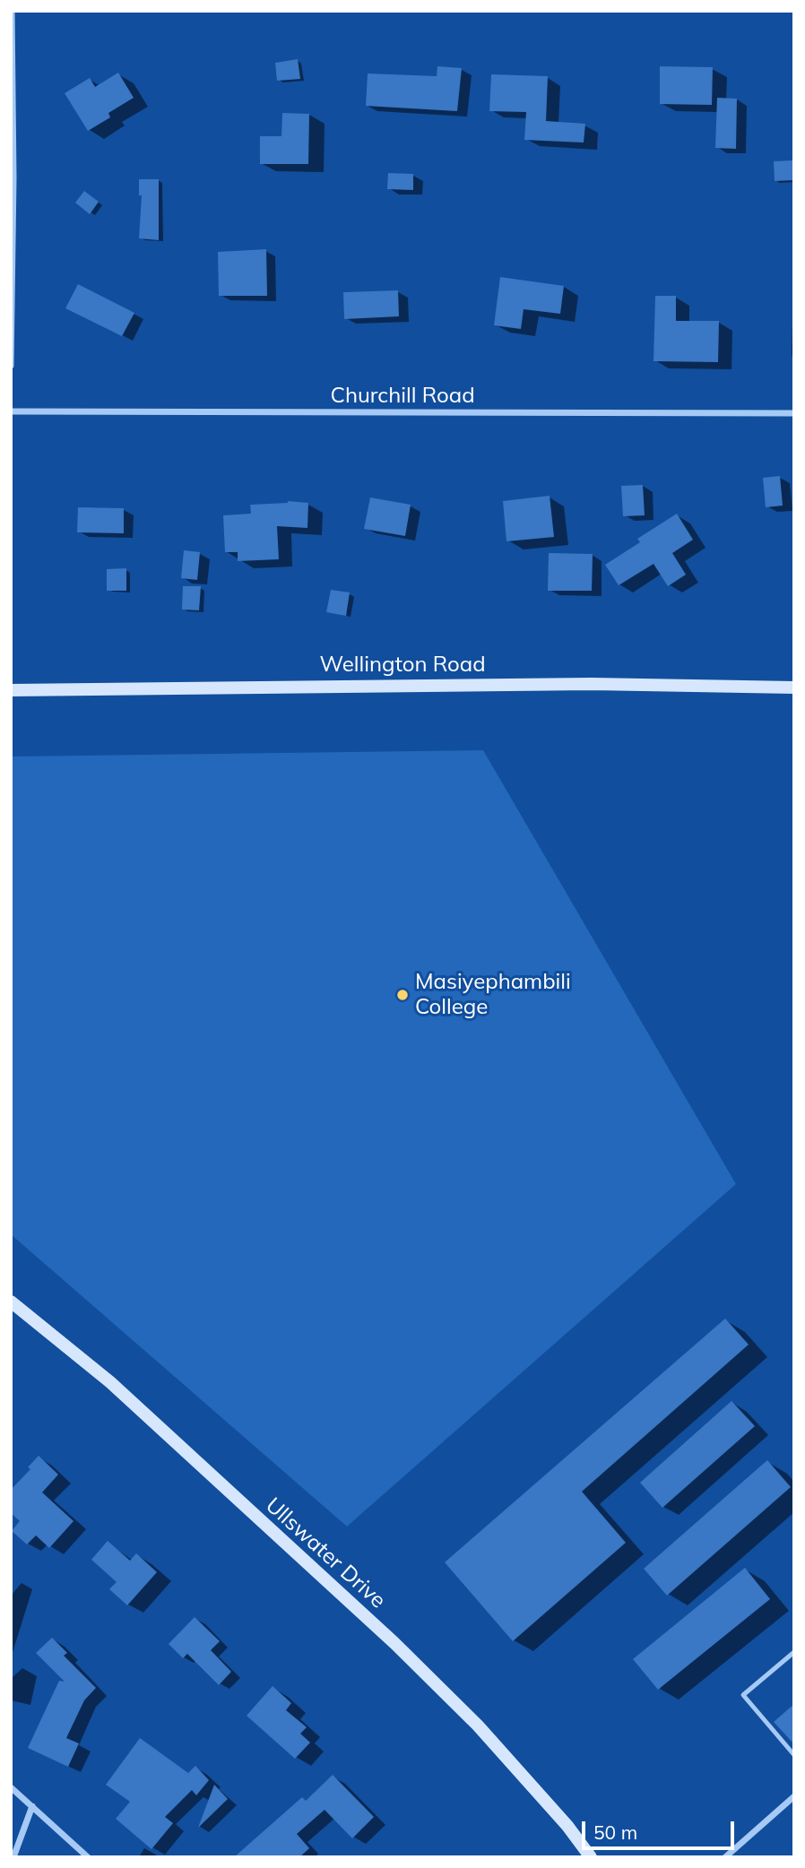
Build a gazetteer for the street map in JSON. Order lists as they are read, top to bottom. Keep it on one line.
{"streets":{"street":["Churchill Road","Wellington Road","Ullswater Drive"]},"places":["Masiyephambili College"],"scale_bar":"50 m"}
